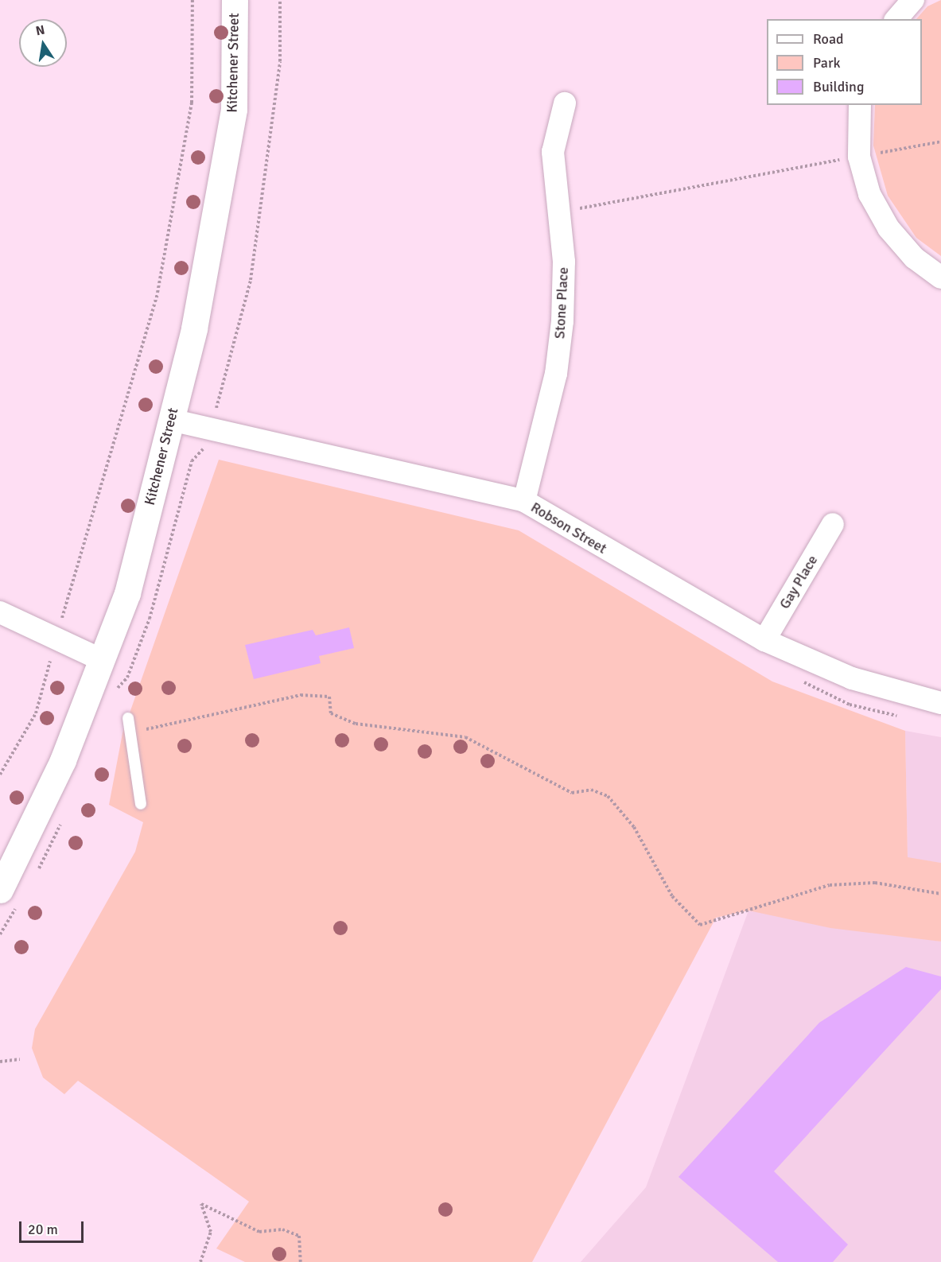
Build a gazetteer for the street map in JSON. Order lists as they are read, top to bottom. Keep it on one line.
{"streets":{"street":["Kitchener Street","Stone Place","Robson Street","Gay Place"]},"crossings":[["Kitchener Street","Robson Street"],["Stone Place","Robson Street"],["Robson Street","Gay Place"]],"legend":["Road","Park","Building"],"scale_bar":"20 m","north":"top"}
